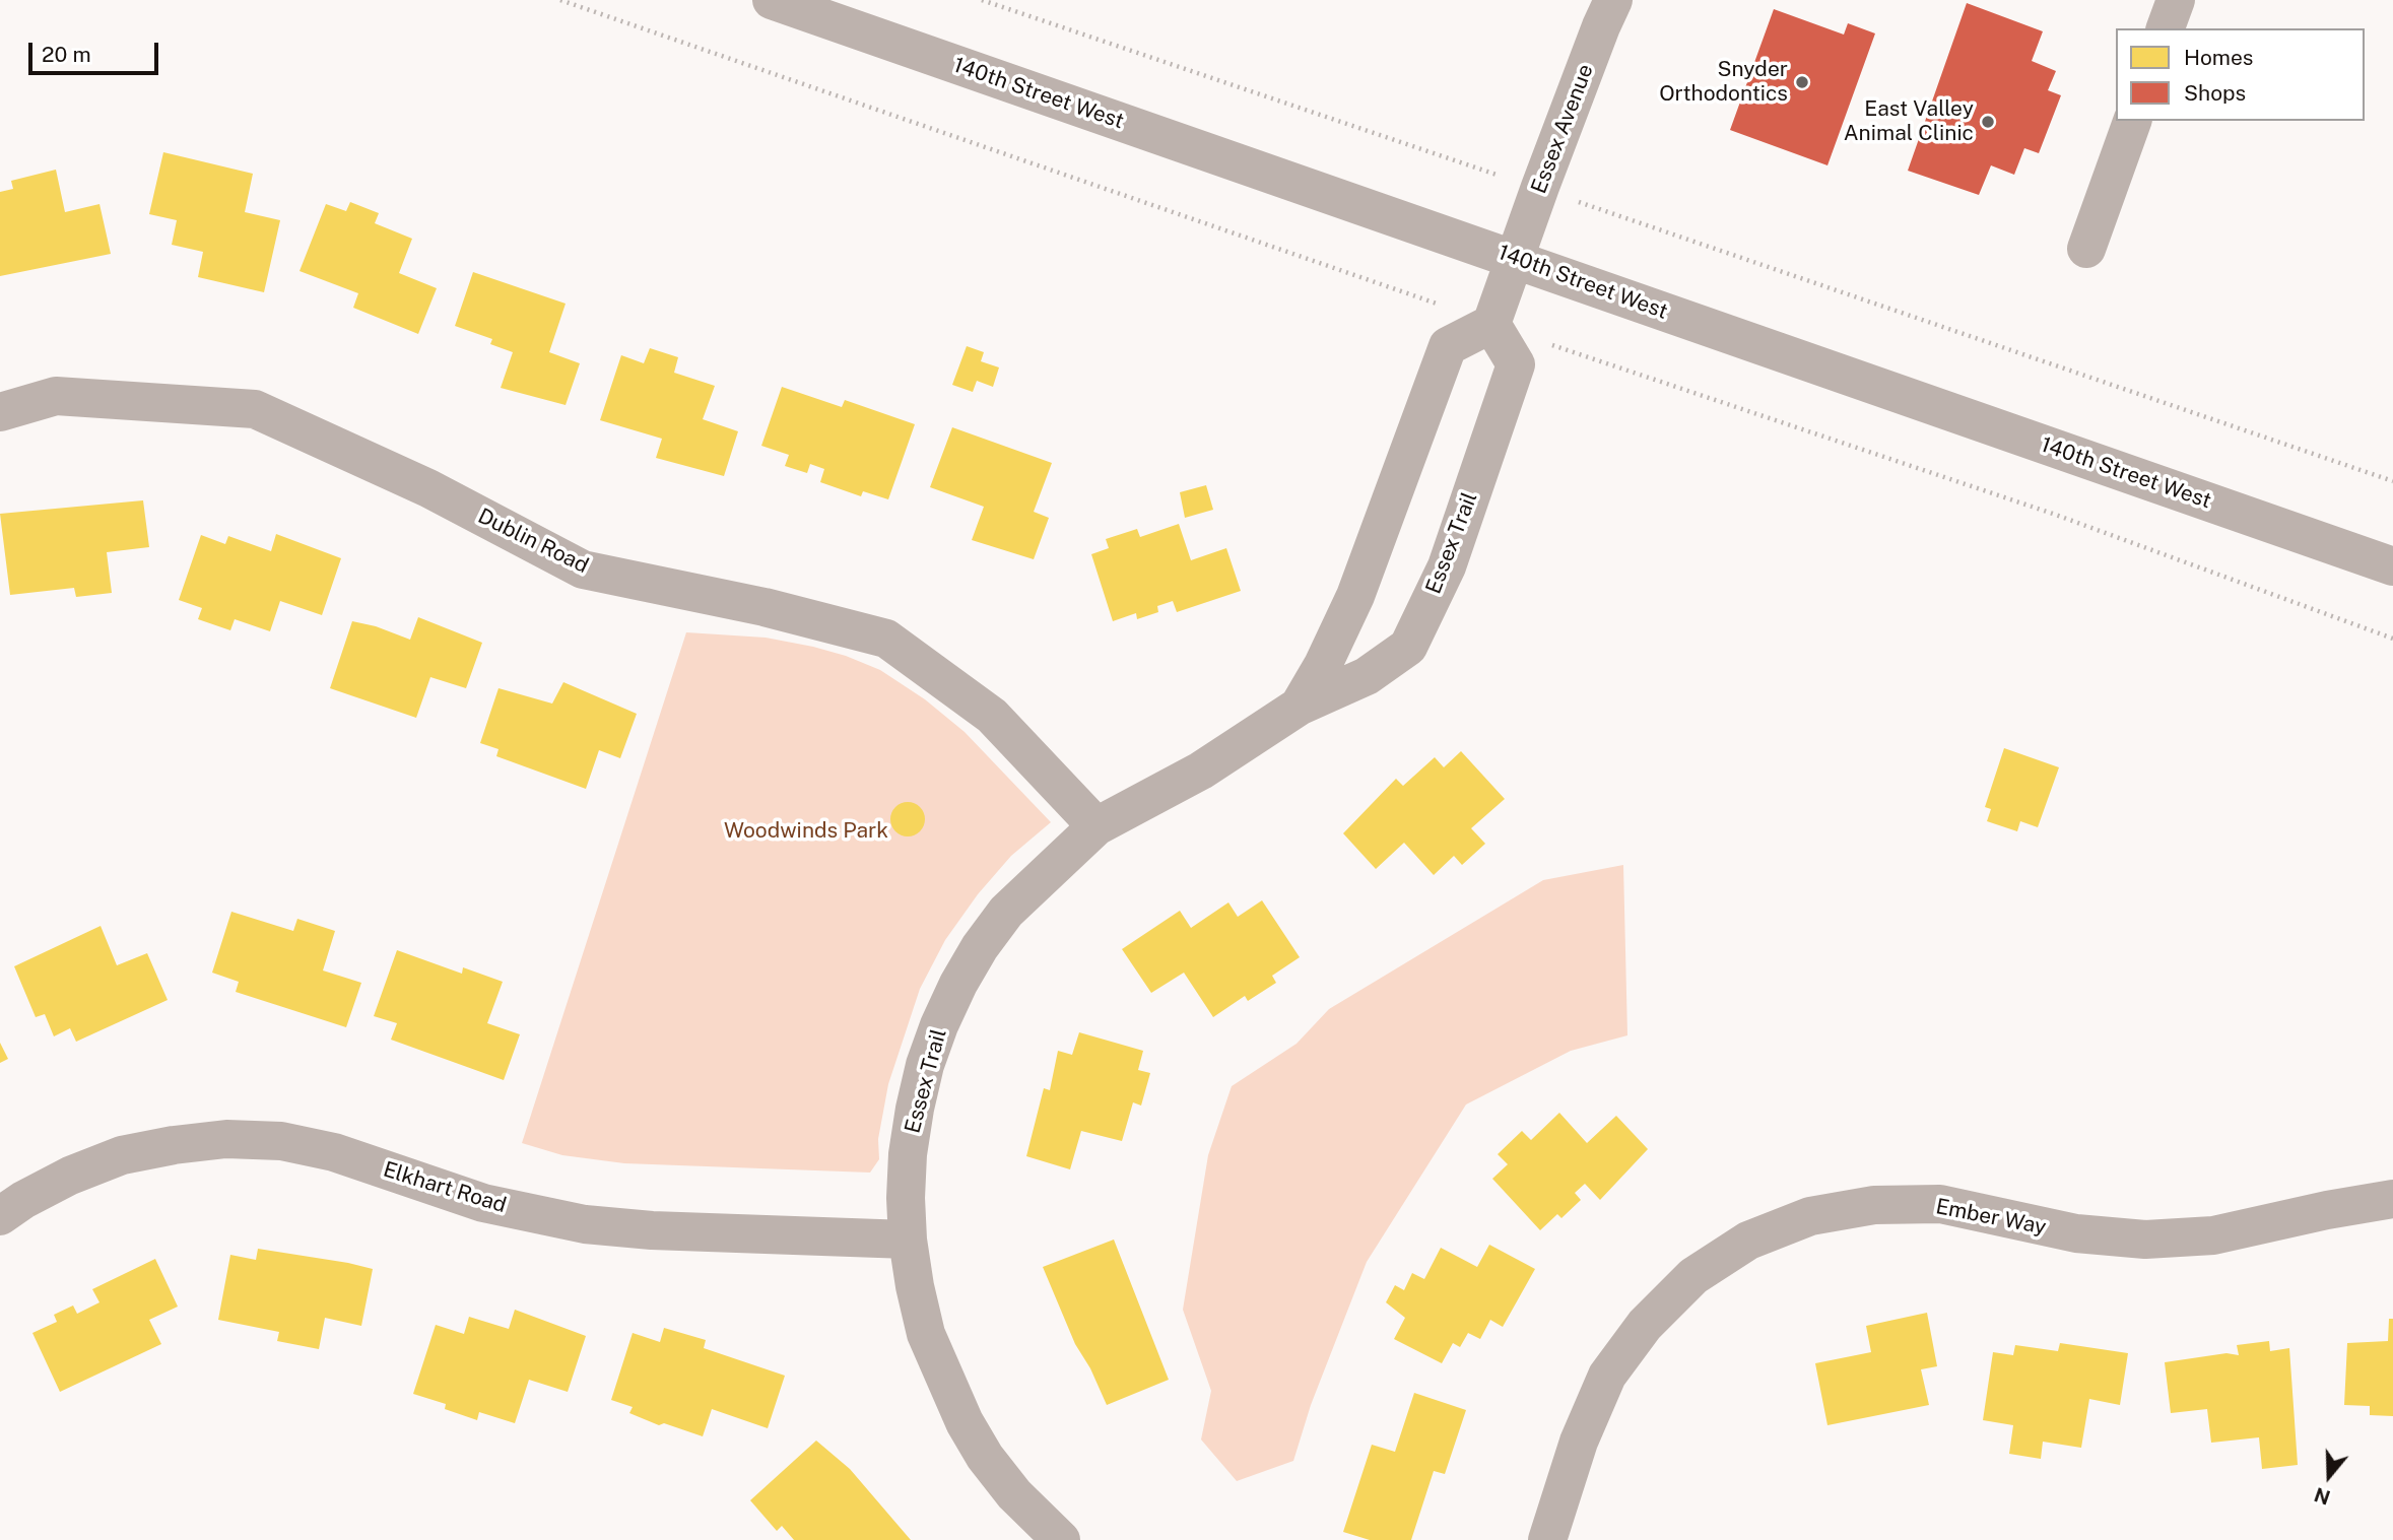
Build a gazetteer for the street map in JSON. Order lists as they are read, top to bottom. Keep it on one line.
{"streets":{"street":["140th Street West","Essex Avenue","Dublin Road","Essex Trail","Elkhart Road","Ember Way"]},"crossings":[["140th Street West","Essex Avenue"],["Dublin Road","Essex Trail"],["Essex Trail","Elkhart Road"]],"parks":["Woodwinds Park"],"places":["Snyder Orthodontics","East Valley Animal Clinic"],"legend":["Homes","Shops"],"scale_bar":"20 m","north":"bottom"}
